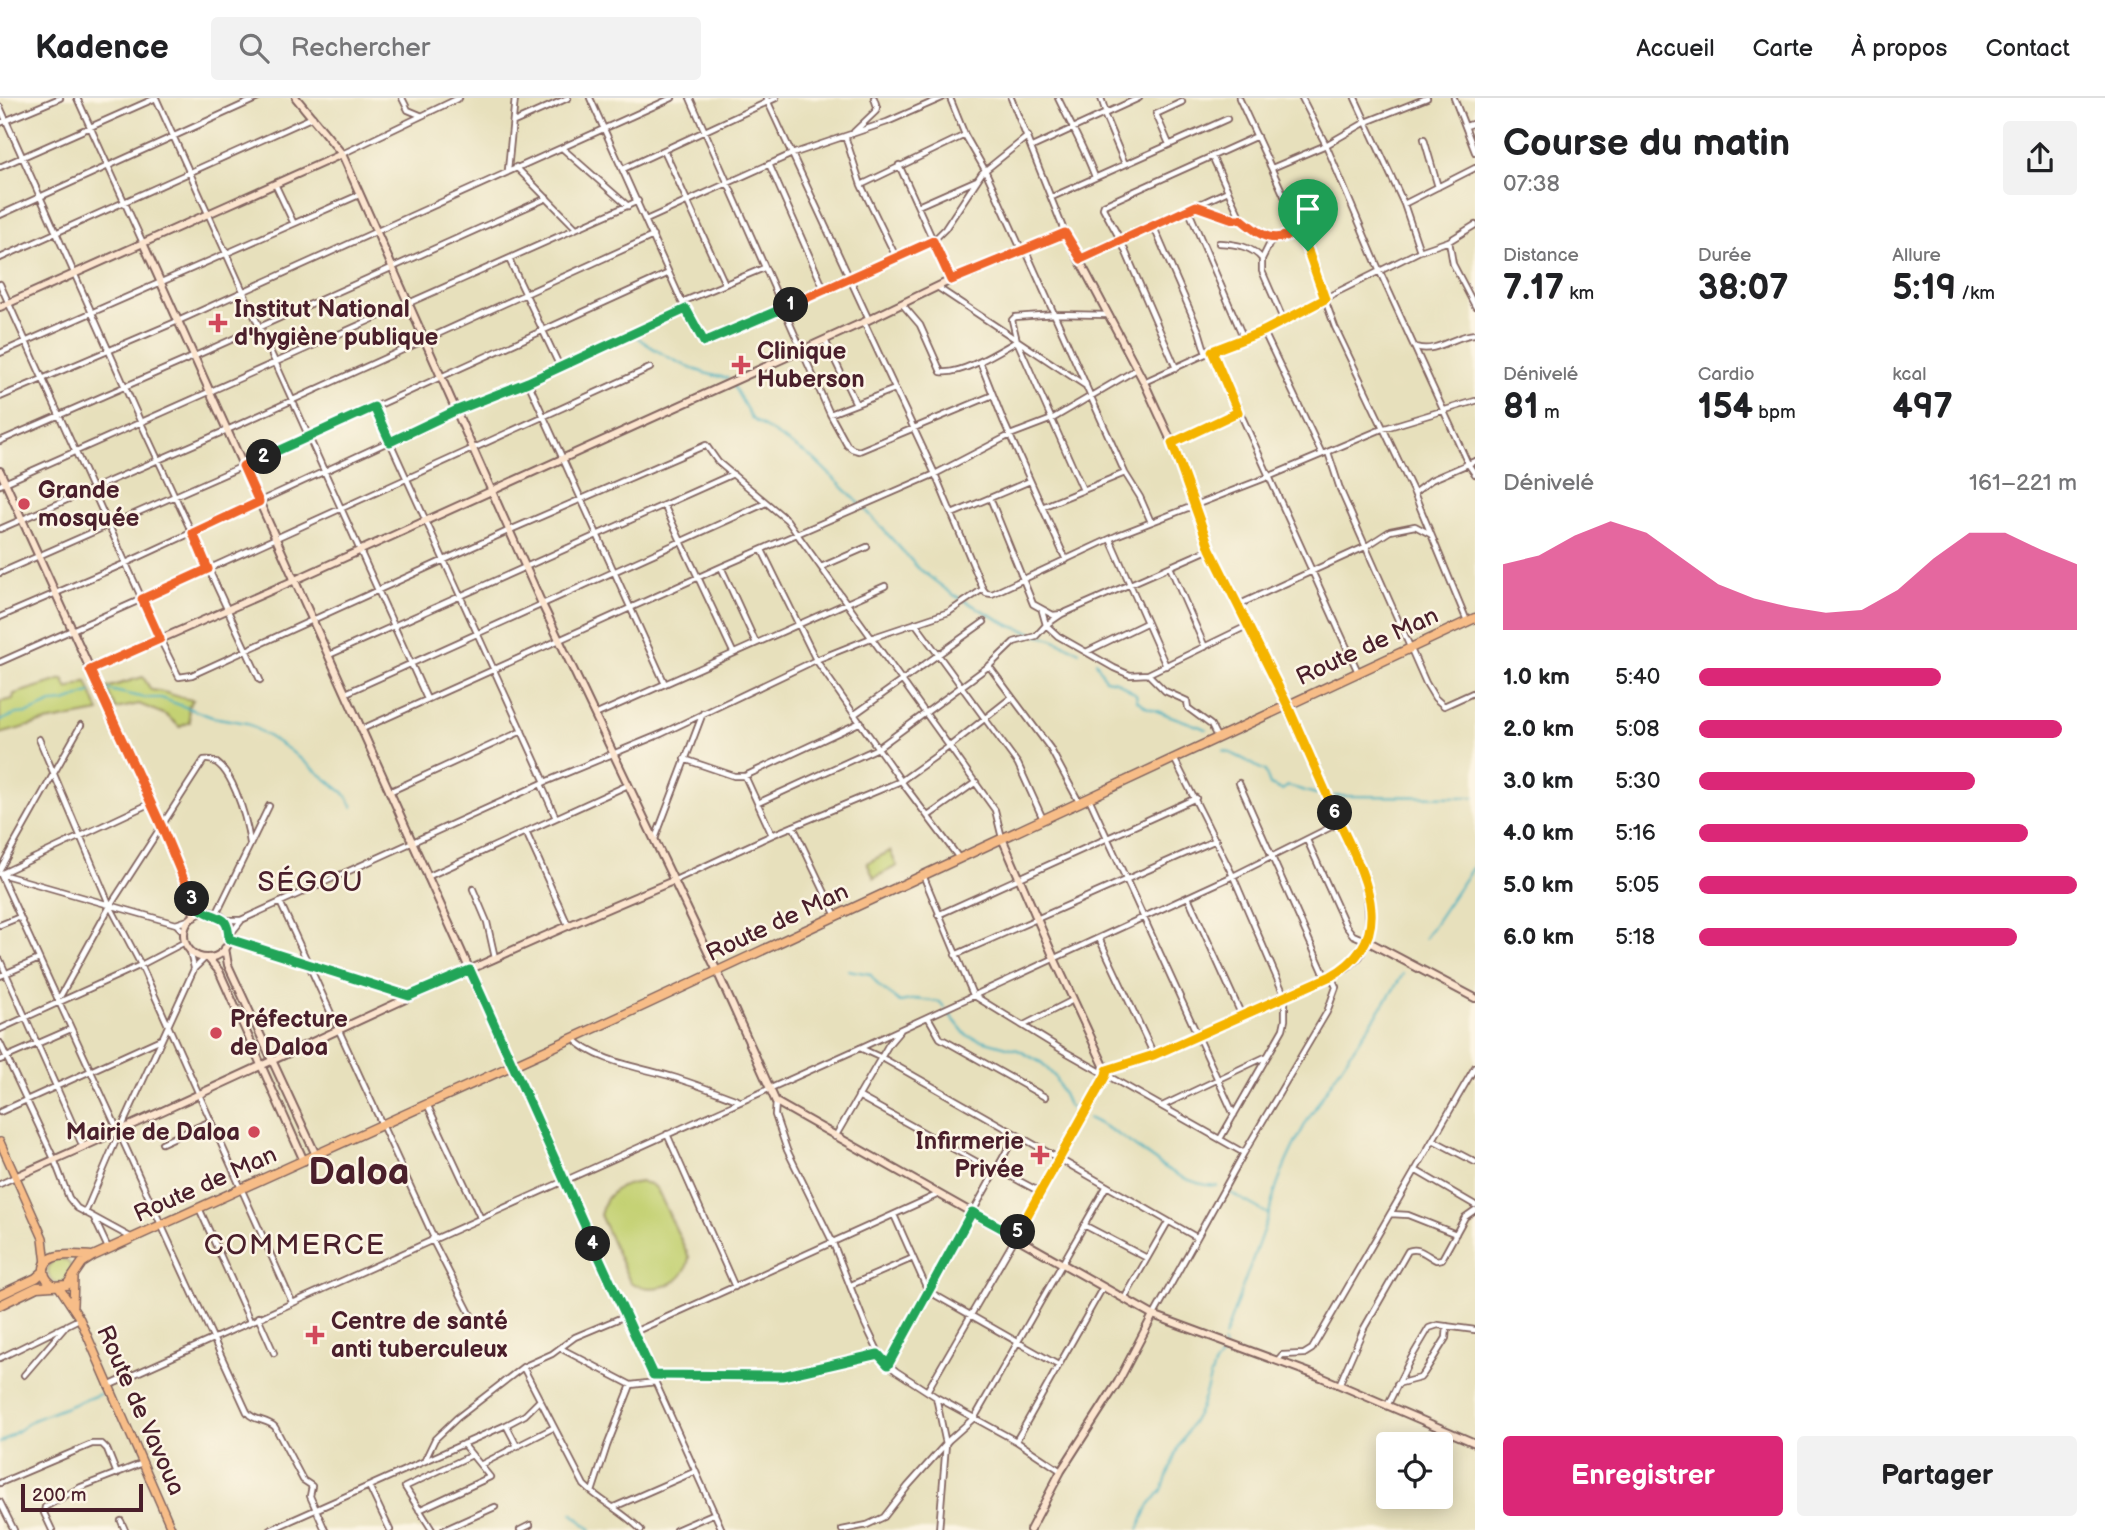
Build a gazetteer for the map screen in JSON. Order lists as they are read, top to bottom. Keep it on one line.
{"streets":{"highway":["Route de Man"],"main road":["Route de Vavoua"]},"districts":["SÉGOU","Daloa","COMMERCE"],"places":{"health":["Institut National d'hygiène publique","Clinique Huberson","Infirmerie Privée","Centre de santé anti tuberculeux"],"other":["Grande mosquée","Préfecture de Daloa","Mairie de Daloa"]},"scale_bar":"200 m","page":{"header":"Kadence","search":"Rechercher","nav":["Accueil","Carte","À propos","Contact"],"heading":["Course du matin","07:38"],"stats":[["Distance","7.17 km"],["Durée","38:07"],["Allure","5:19 /km"],["Dénivelé","81 m"],["Cardio","154 bpm"],["kcal","497"]],"pins":["1","2","6","3","5","4"],"chart":["Dénivelé","161–221 m"],"list":[{"name":"1.0 km","note":"5:40"},{"name":"2.0 km","note":"5:08"},{"name":"3.0 km","note":"5:30"},{"name":"4.0 km","note":"5:16"},{"name":"5.0 km","note":"5:05"},{"name":"6.0 km","note":"5:18"}],"buttons":["Enregistrer","Partager"],"scale":"200 m"}}
